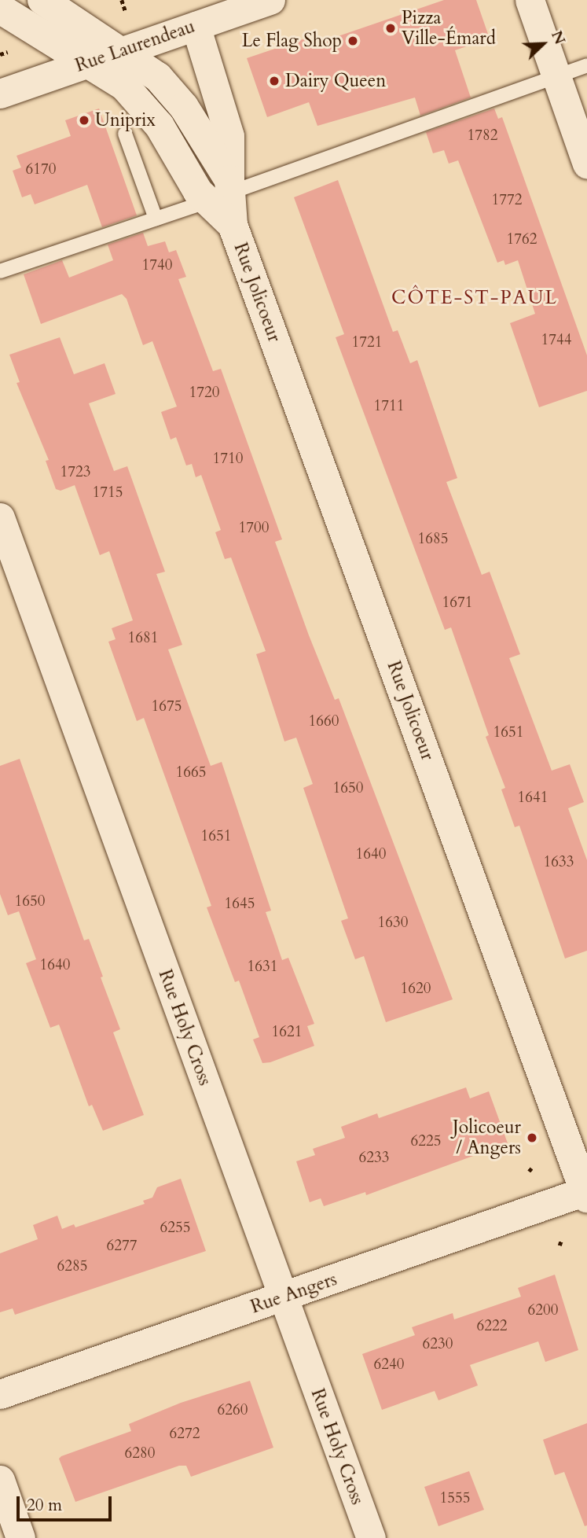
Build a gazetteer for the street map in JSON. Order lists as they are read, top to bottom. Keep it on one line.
{"streets":{"street":["Rue Laurendeau","Rue Jolicoeur","Rue Holy Cross","Rue Angers"]},"crossings":[["Rue Laurendeau","Rue Jolicoeur"],["Rue Jolicoeur","Rue Angers"],["Rue Holy Cross","Rue Angers"]],"districts":["CÔTE-ST-PAUL"],"places":["Pizza Ville-Émard","Le Flag Shop","Dairy Queen","Uniprix","Jolicoeur / Angers"],"house_numbers":["1782","6170","1772","1762","1740","1744","1721","1720","1711","1710","1723","1715","1700","1685","1671","1681","1675","1660","1651","1665","1650","1641","1651","1640","1633","1650","1645","1630","1640","1631","1620","1621","6225","6233","6255","6277","6285","6200","6222","6230","6240","6260","6272","6280","1555"],"scale_bar":"20 m","north":"top right"}
